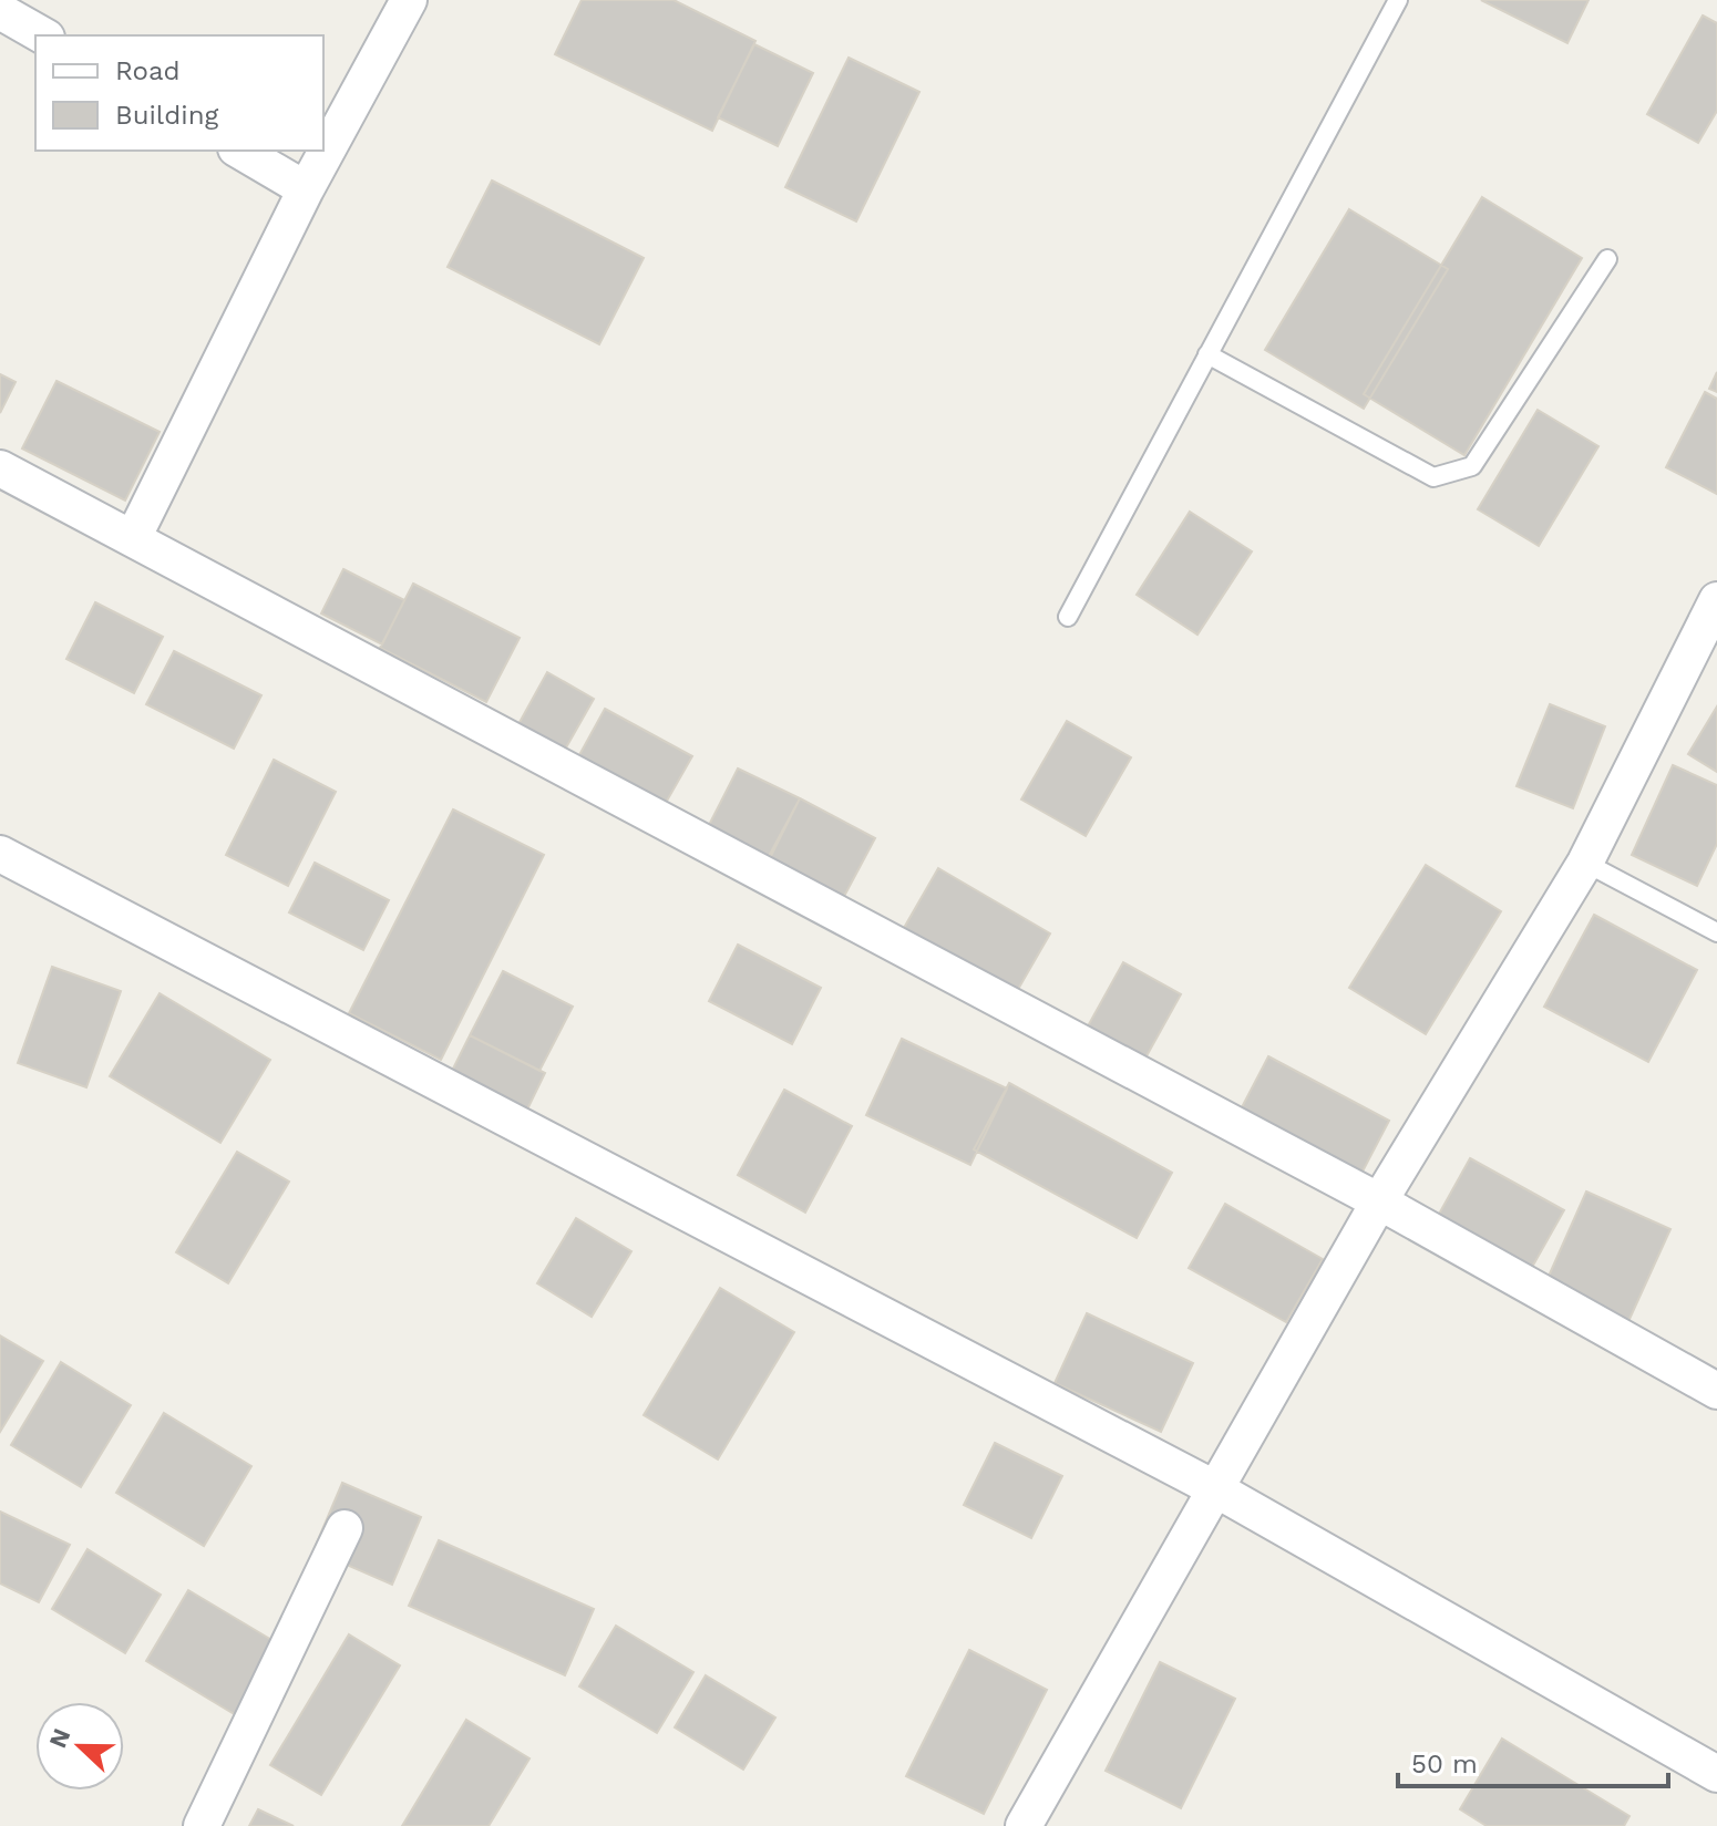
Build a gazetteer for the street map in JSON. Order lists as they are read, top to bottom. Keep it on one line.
{"legend":["Road","Building"],"scale_bar":"50 m","north":"left"}
